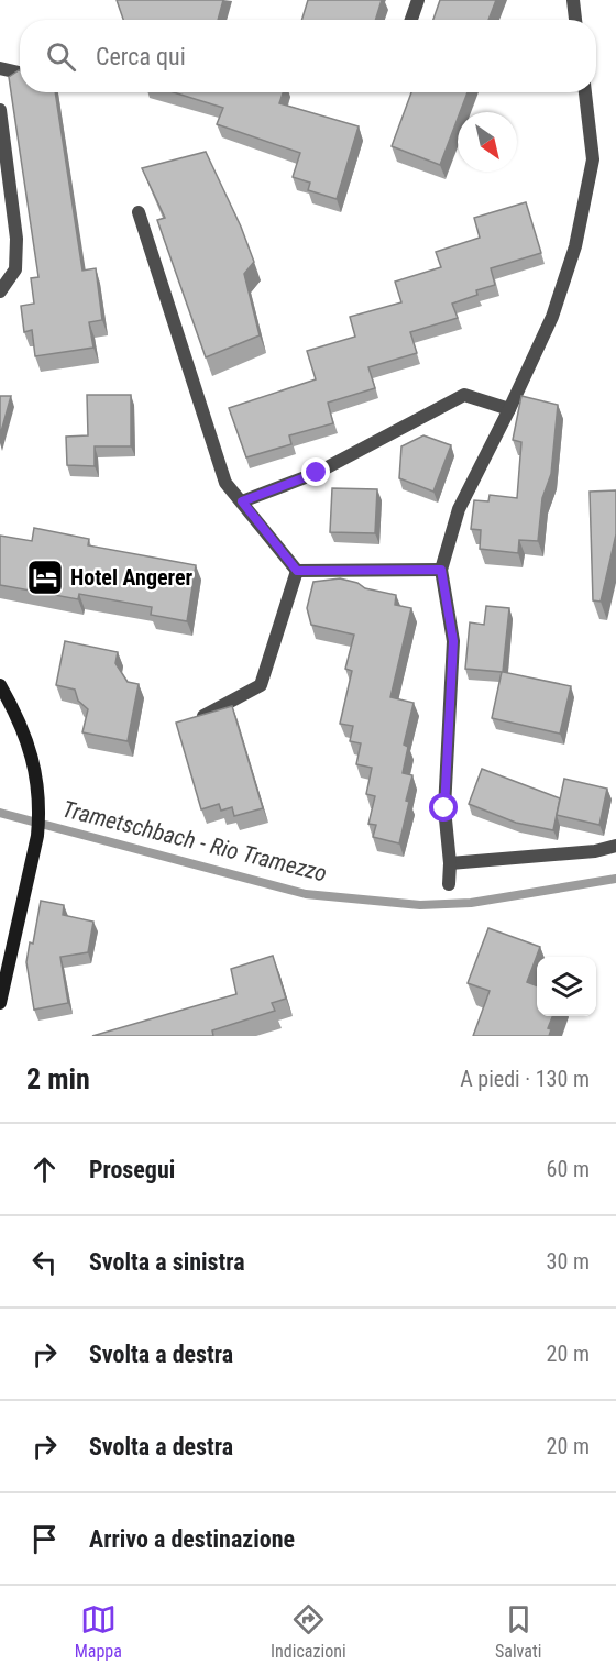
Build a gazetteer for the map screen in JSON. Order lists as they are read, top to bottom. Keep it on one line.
{"water":["Trametschbach - Rio Tramezzo"],"places":{"hotel":["Hotel Angerer"]},"north":"bottom right","page":{"search":"Cerca qui","heading":["2 min","A piedi · 130 m"],"list":[["Prosegui","60 m"],["Svolta a sinistra","30 m"],["Svolta a destra","20 m"],["Svolta a destra","20 m"],"Arrivo a destinazione"],"nav":["Mappa","Indicazioni","Salvati"]}}
